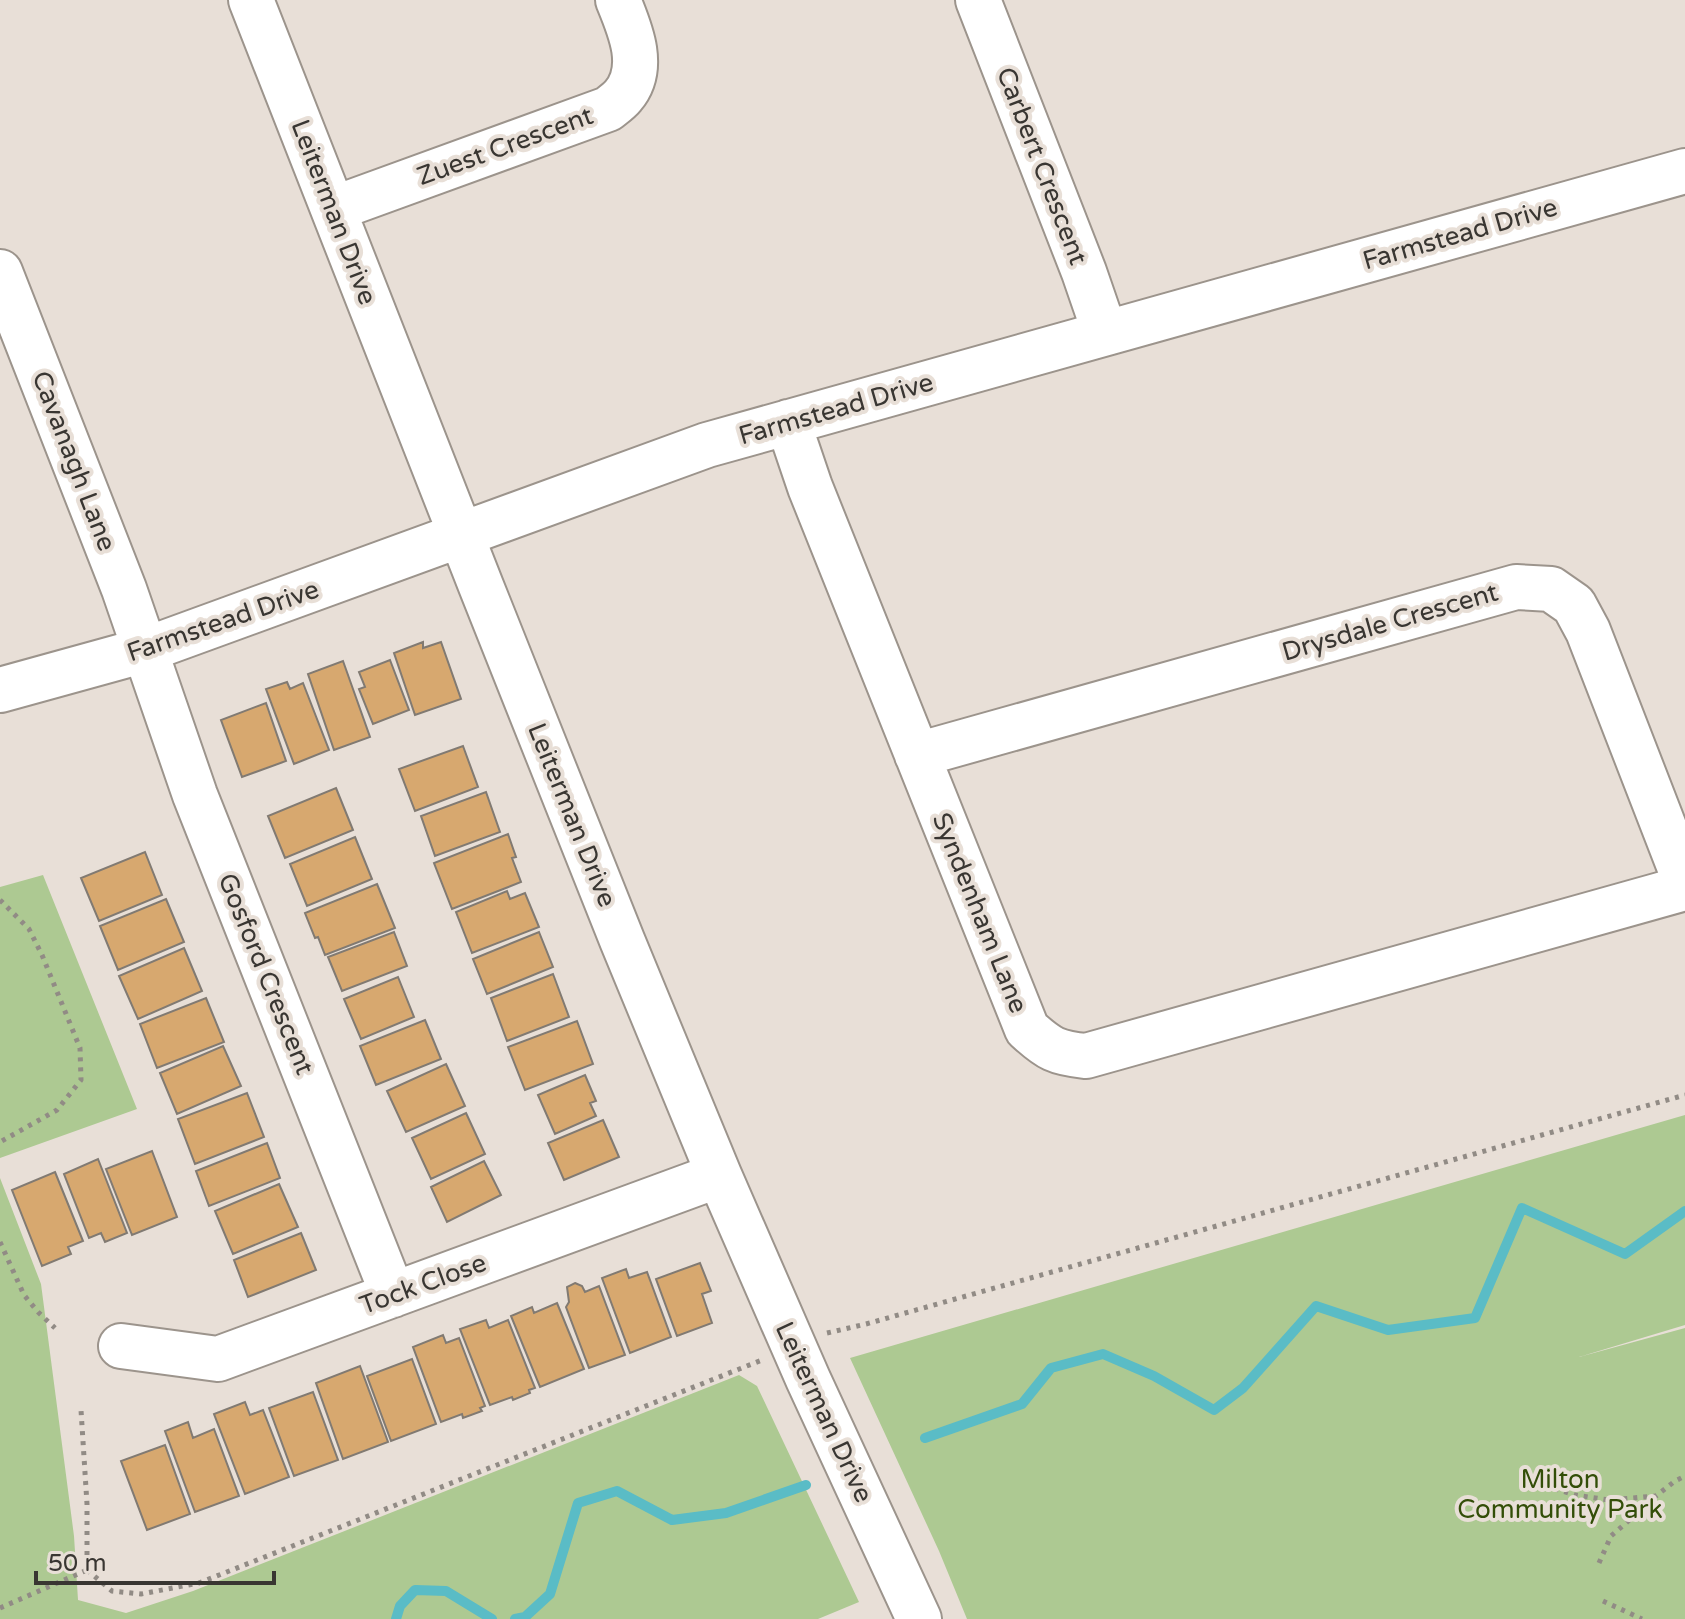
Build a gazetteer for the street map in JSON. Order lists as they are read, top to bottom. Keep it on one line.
{"streets":{"street":["Zuest Crescent","Carbert Crescent","Leiterman Drive","Farmstead Drive","Cavanagh Lane","Drysdale Crescent","Syndenham Lane","Gosford Crescent","Tock Close"]},"crossings":[["Zuest Crescent","Leiterman Drive"],["Carbert Crescent","Farmstead Drive"],["Leiterman Drive","Farmstead Drive"],["Leiterman Drive","Tock Close"],["Farmstead Drive","Cavanagh Lane"],["Farmstead Drive","Syndenham Lane"],["Farmstead Drive","Gosford Crescent"],["Cavanagh Lane","Gosford Crescent"],["Drysdale Crescent","Syndenham Lane"],["Gosford Crescent","Tock Close"]],"parks":["Milton Community Park"],"scale_bar":"50 m"}
